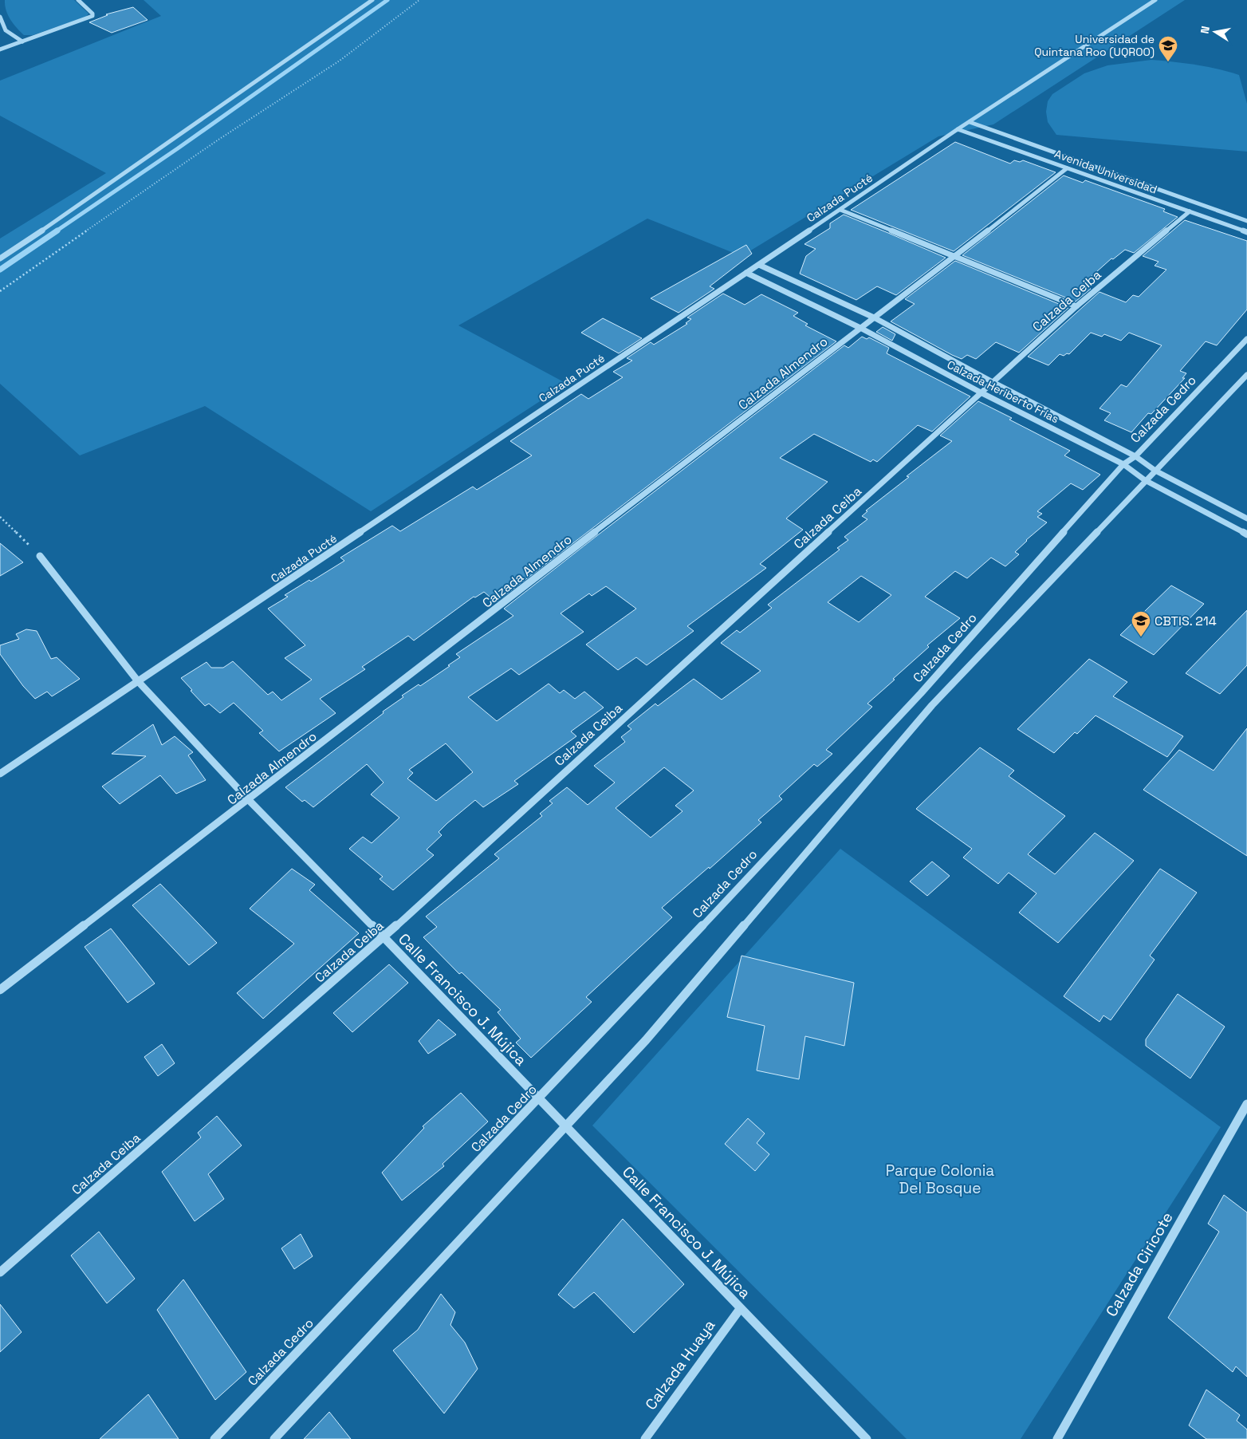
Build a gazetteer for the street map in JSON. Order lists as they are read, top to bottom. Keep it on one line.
{"streets":{"street":["Avenida Universidad","Calzada Pucté","Calzada Ceiba","Calzada Almendro","Calzada Heriberto Frías","Calzada Cedro","Calle Francisco J. Mújica","Calzada Ciricote","Calzada Huaya"]},"crossings":[["Avenida Universidad","Calzada Pucté"],["Avenida Universidad","Calzada Ceiba"],["Avenida Universidad","Calzada Almendro"],["Calzada Pucté","Calzada Heriberto Frías"],["Calzada Pucté","Calle Francisco J. Mújica"],["Calzada Ceiba","Calzada Heriberto Frías"],["Calzada Ceiba","Calle Francisco J. Mújica"],["Calzada Almendro","Calzada Heriberto Frías"],["Calzada Almendro","Calle Francisco J. Mújica"],["Calzada Heriberto Frías","Calzada Cedro"],["Calzada Cedro","Calle Francisco J. Mújica"],["Calle Francisco J. Mújica","Calzada Huaya"]],"parks":["Parque Colonia Del Bosque"],"places":{"school or university":["Universidad de Quintana Roo (UQROO)","CBTIS. 214"]},"north":"left"}
